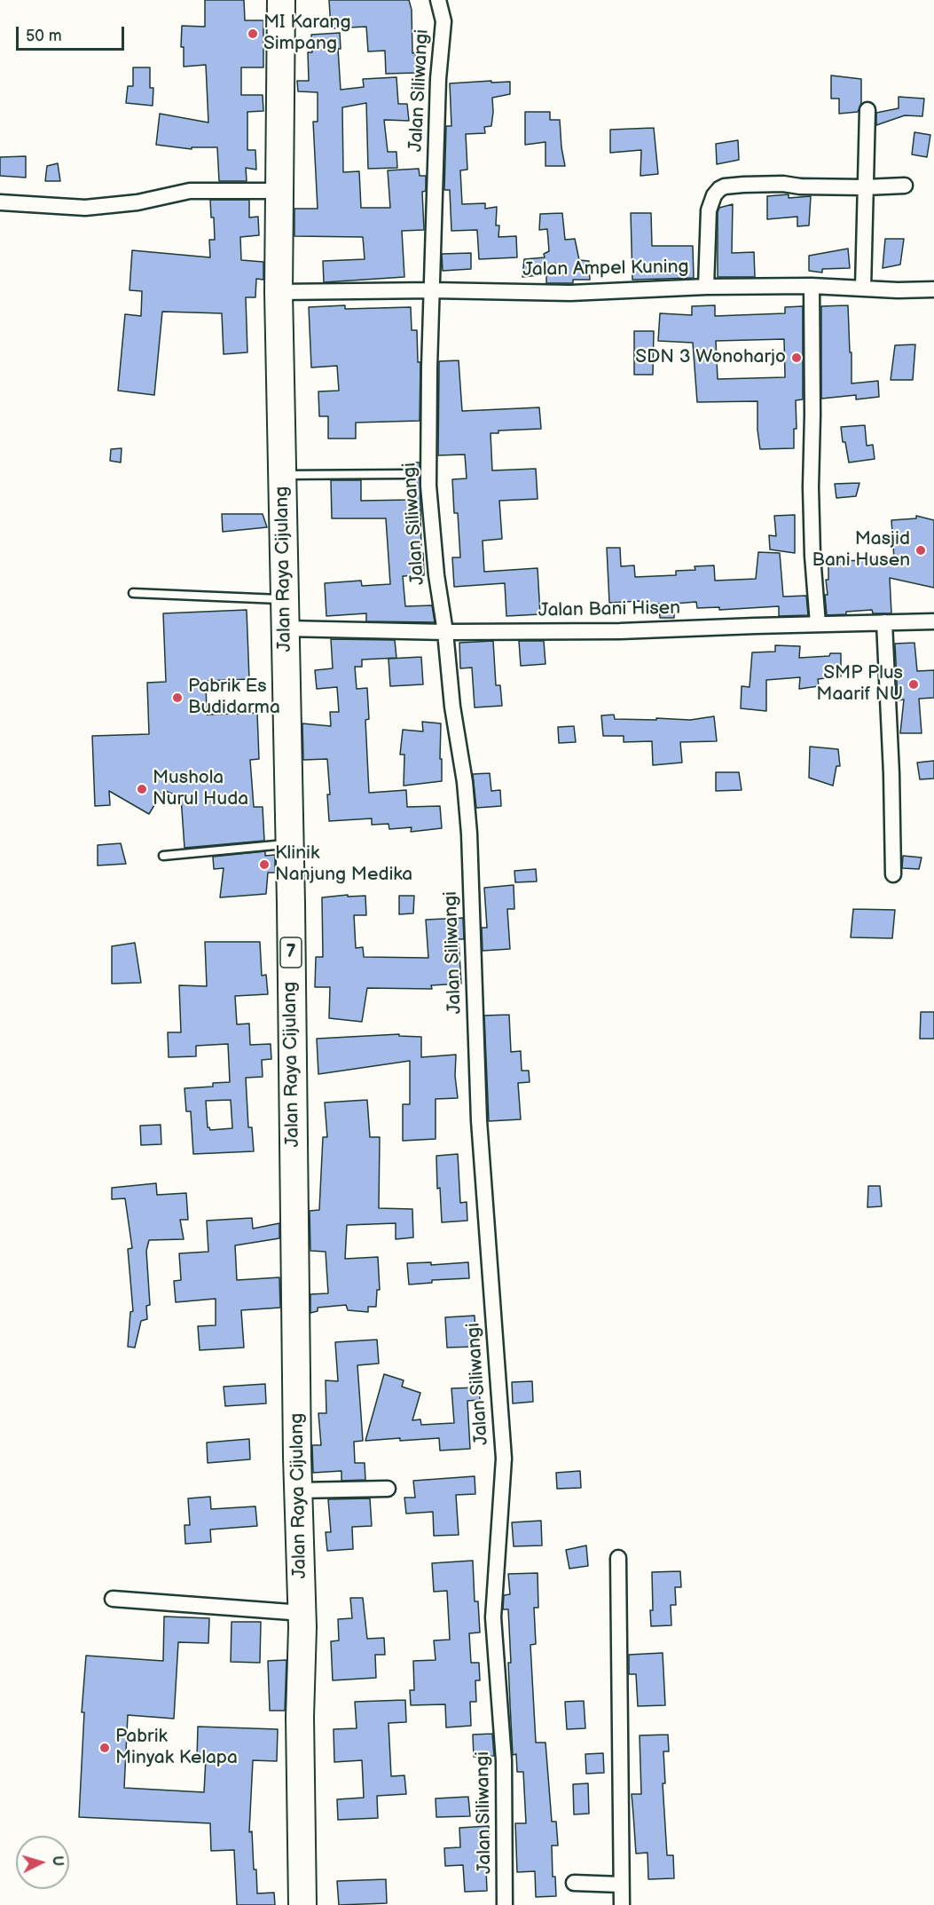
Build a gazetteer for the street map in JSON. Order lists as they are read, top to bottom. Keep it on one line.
{"streets":{"highway":["Jalan Raya Cijulang","7"],"street":["Jalan Siliwangi","Jalan Ampel Kuning","Jalan Bani Hisen"]},"crossings":[["Jalan Siliwangi","Jalan Ampel Kuning"],["Jalan Siliwangi","Jalan Bani Hisen"],["Jalan Ampel Kuning","Jalan Raya Cijulang"],["Jalan Raya Cijulang","Jalan Bani Hisen"]],"places":["MI Karang Simpang","SDN 3 Wonoharjo","Masjid Bani Husen","SMP Plus Maarif NU","Pabrik Es Budidarma","Mushola Nurul Huda","Klinik Nanjung Medika","Pabrik Minyak Kelapa"],"scale_bar":"50 m","north":"right"}
